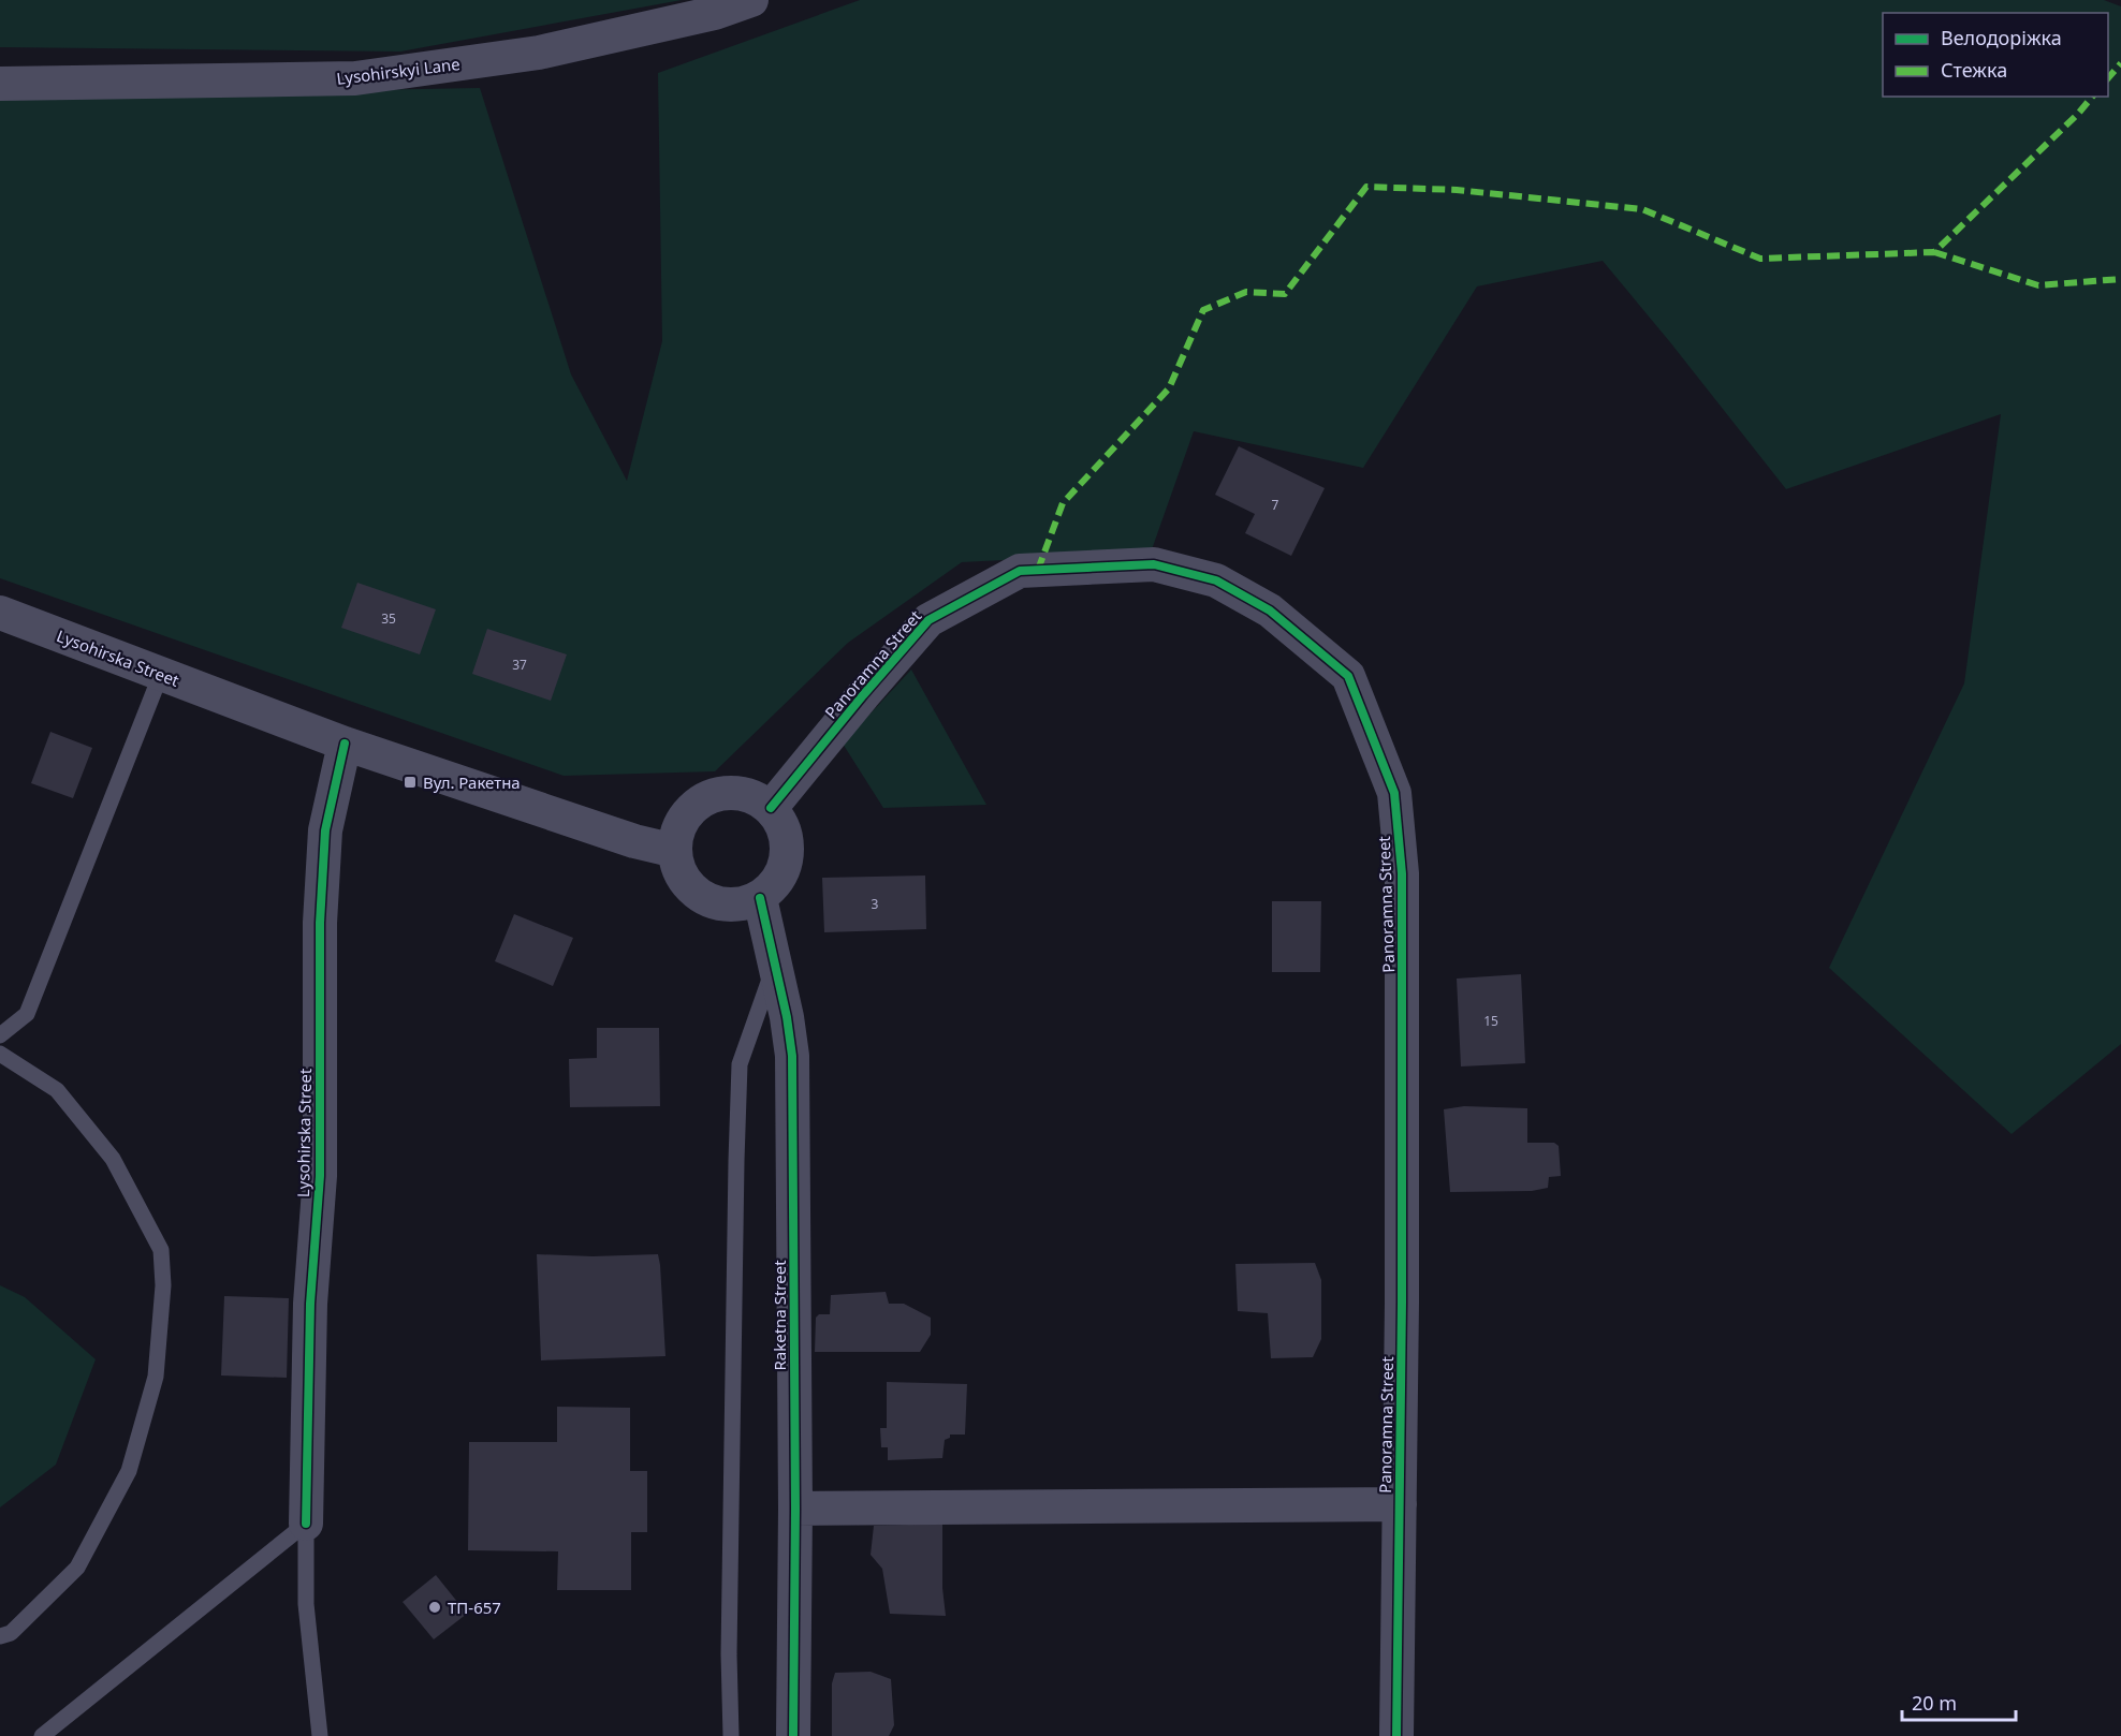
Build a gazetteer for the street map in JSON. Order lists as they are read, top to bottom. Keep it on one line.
{"streets":{"street":["Lysohirskyi Lane","Lysohirska Street","Panoramna Street","Raketna Street"]},"crossings":[["Lysohirska Street","Panoramna Street"],["Lysohirska Street","Raketna Street"],["Panoramna Street","Raketna Street"]],"places":{"transit":["Вул. Ракетна"],"other":["ТП-657"]},"house_numbers":["7","35","37","3","15"],"legend":["Велодоріжка","Стежка"],"scale_bar":"20 m"}
